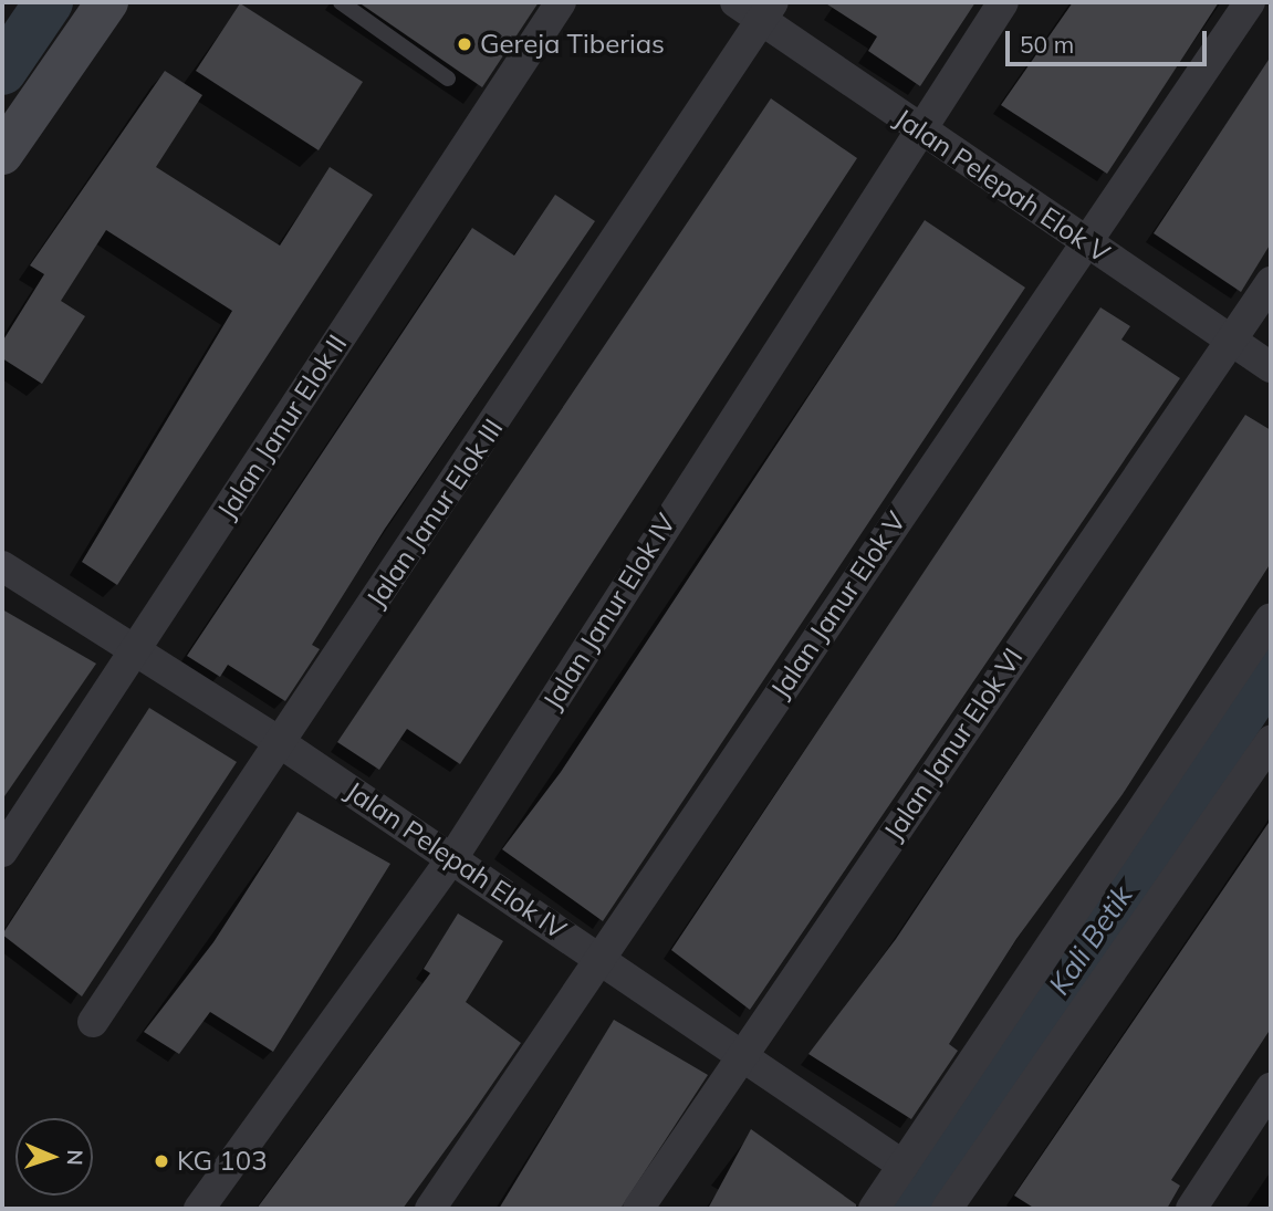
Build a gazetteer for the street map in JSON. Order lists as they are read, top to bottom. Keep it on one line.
{"streets":{"street":["Jalan Pelepah Elok V","Jalan Janur Elok II","Jalan Janur Elok III","Jalan Janur Elok V","Jalan Janur Elok IV","Jalan Janur Elok VI","Jalan Pelepah Elok IV"]},"crossings":[["Jalan Pelepah Elok V","Jalan Janur Elok III"],["Jalan Pelepah Elok V","Jalan Janur Elok V"],["Jalan Pelepah Elok V","Jalan Janur Elok IV"],["Jalan Pelepah Elok V","Jalan Janur Elok VI"],["Jalan Janur Elok II","Jalan Pelepah Elok IV"],["Jalan Janur Elok III","Jalan Pelepah Elok IV"],["Jalan Janur Elok V","Jalan Pelepah Elok IV"],["Jalan Janur Elok IV","Jalan Pelepah Elok IV"],["Jalan Janur Elok VI","Jalan Pelepah Elok IV"]],"water":["Kali Betik"],"places":["Gereja Tiberias","KG 103"],"scale_bar":"50 m","north":"right"}
